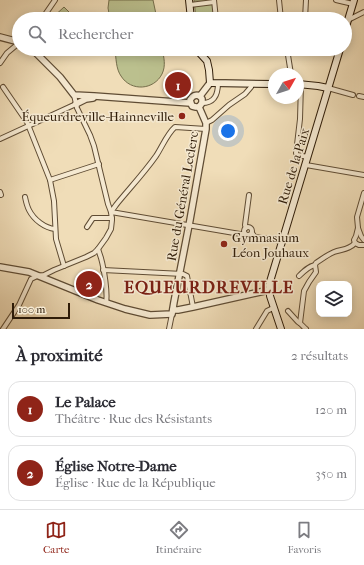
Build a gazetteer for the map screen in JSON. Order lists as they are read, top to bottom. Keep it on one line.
{"streets":{"main road":["Rue de la Paix"],"street":["Rue du Général Leclerc"]},"districts":["EQUEURDREVILLE"],"places":["Équeurdreville-Hainneville","Gymnasium Léon Jouhaux"],"scale_bar":"100 m","north":"top right","page":{"search":"Rechercher","pins":["1","2"],"scale":"100 m","heading":["À proximité","2 résultats"],"list":[{"mark":"1","name":"Le Palace","note":"Théâtre · Rue des Résistants","value":"120 m"},{"mark":"2","name":"Église Notre-Dame","note":"Église · Rue de la République","value":"350 m"}],"nav":["Carte","Itinéraire","Favoris"]}}
